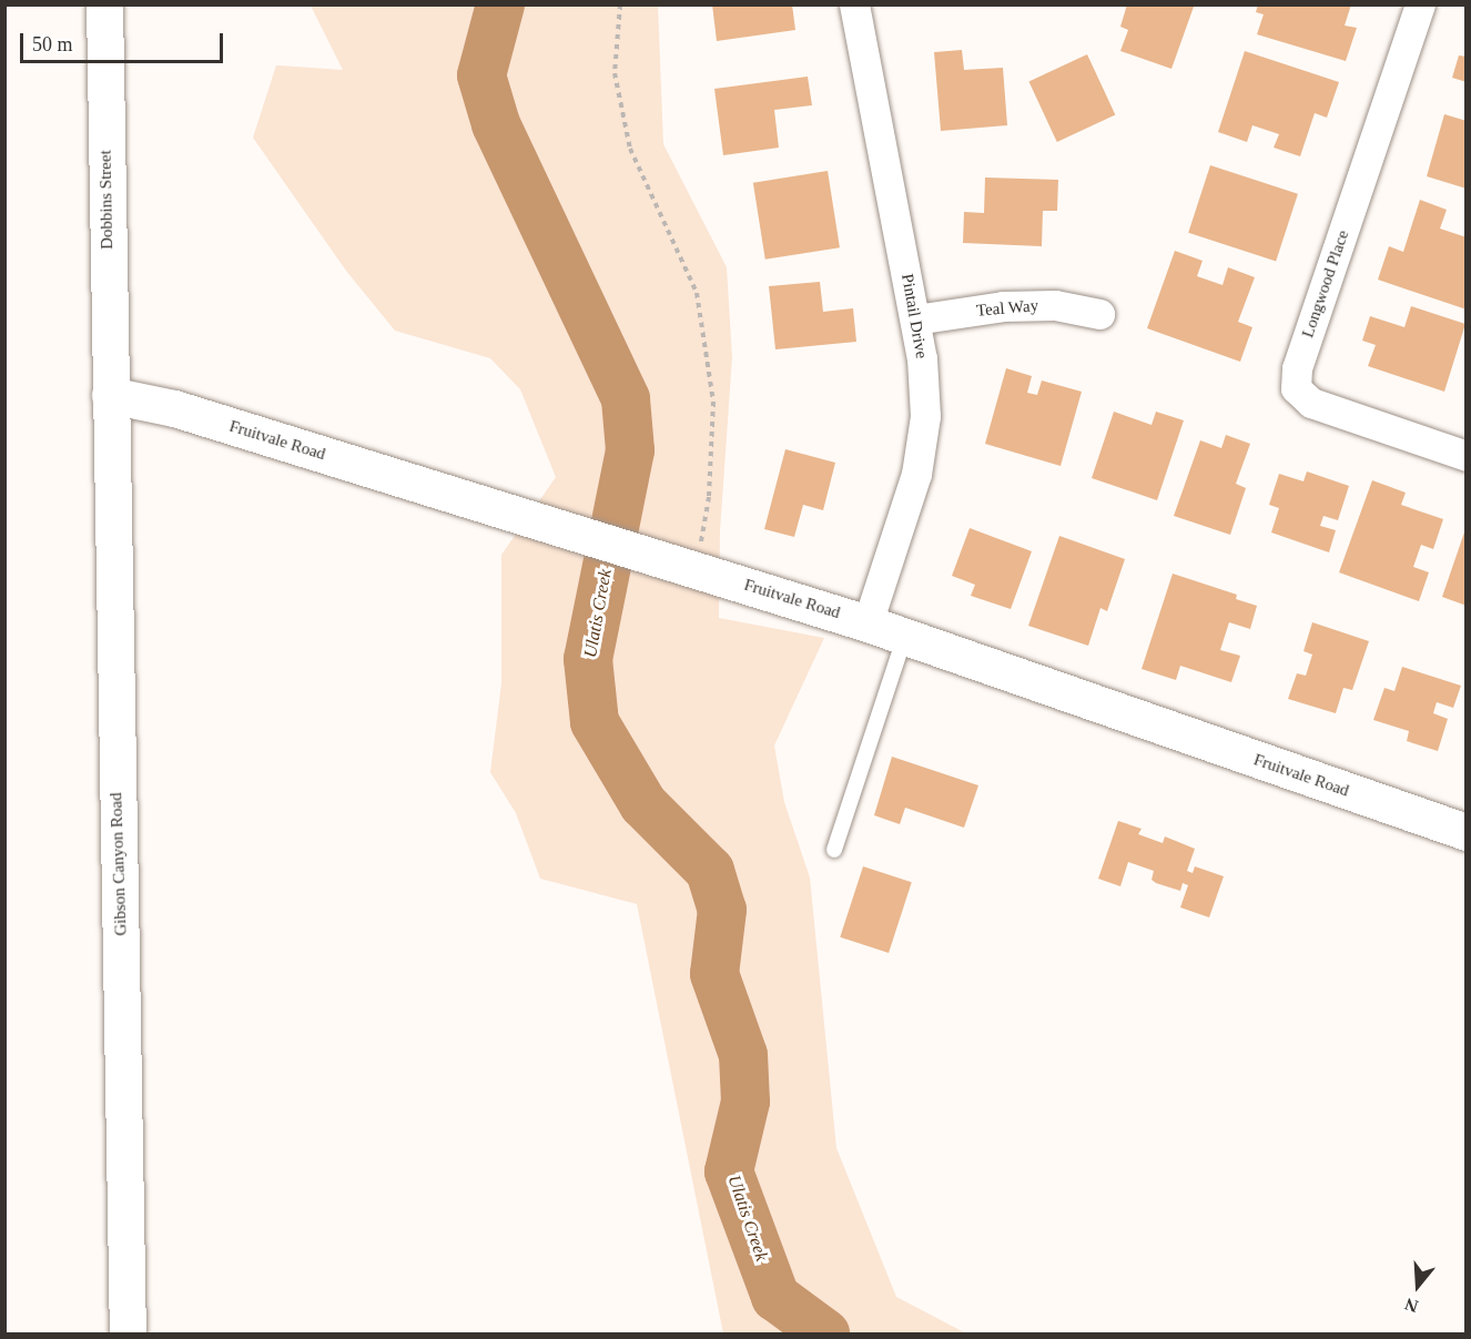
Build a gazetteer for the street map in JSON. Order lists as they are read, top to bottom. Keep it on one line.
{"streets":{"street":["Dobbins Street","Longwood Place","Teal Way","Pintail Drive","Fruitvale Road","Gibson Canyon Road"]},"crossings":[["Dobbins Street","Fruitvale Road"],["Dobbins Street","Gibson Canyon Road"],["Teal Way","Pintail Drive"],["Pintail Drive","Fruitvale Road"],["Fruitvale Road","Gibson Canyon Road"]],"water":["Ulatis Creek"],"scale_bar":"50 m","north":"bottom"}
